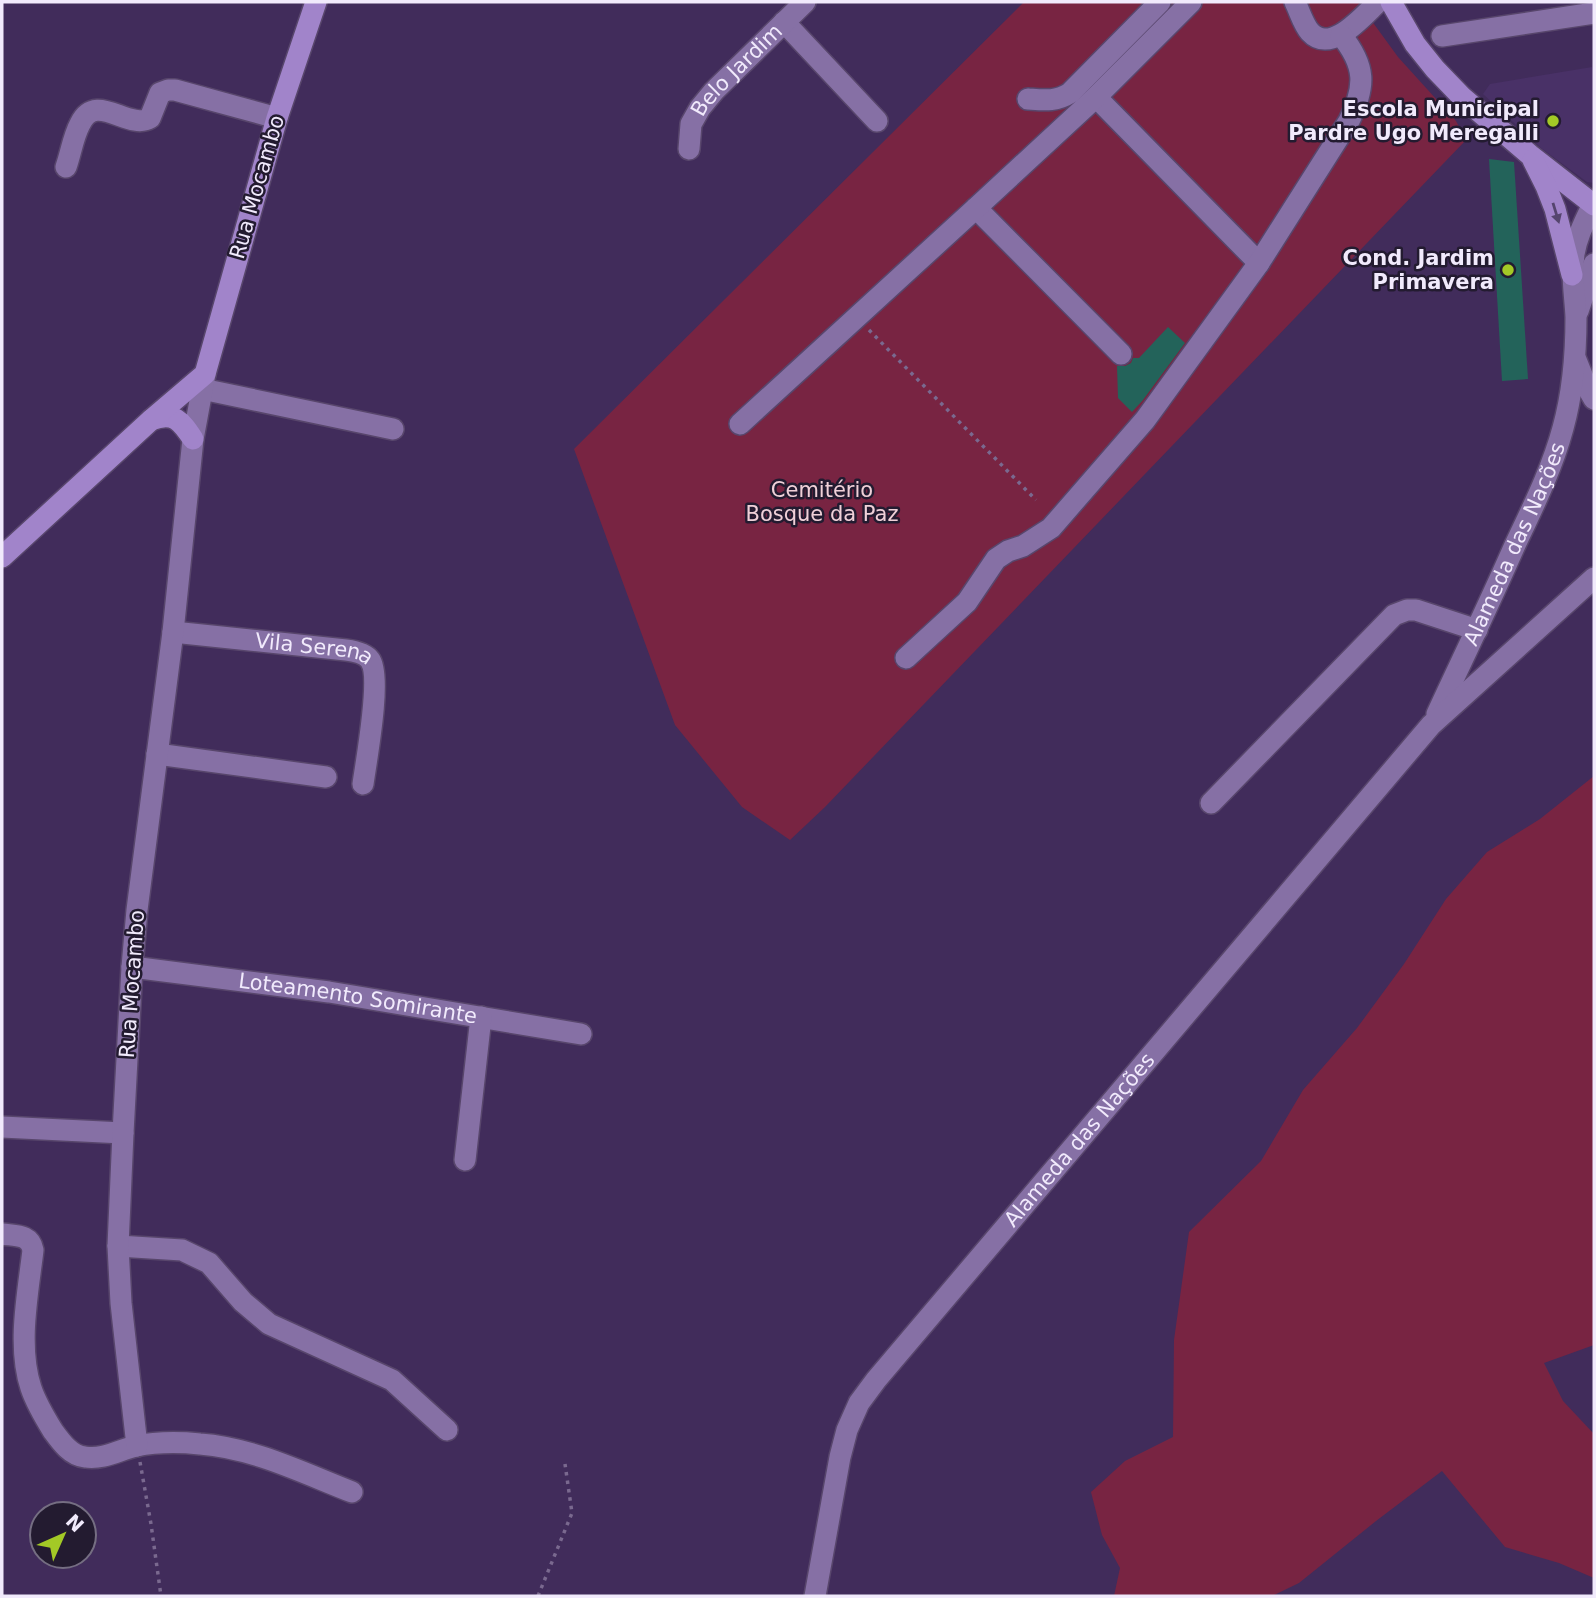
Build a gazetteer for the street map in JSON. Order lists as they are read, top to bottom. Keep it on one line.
{"streets":{"main road":["Rua Mocambo"],"street":["Belo Jardim","Alameda das Nações","Vila Serena","Loteamento Somirante"]},"crossings":[["Rua Mocambo","Vila Serena"],["Rua Mocambo","Loteamento Somirante"]],"parks":["Cemitério Bosque da Paz"],"places":["Escola Municipal Pardre Ugo Meregalli","Cond. Jardim Primavera"],"north":"top right"}
